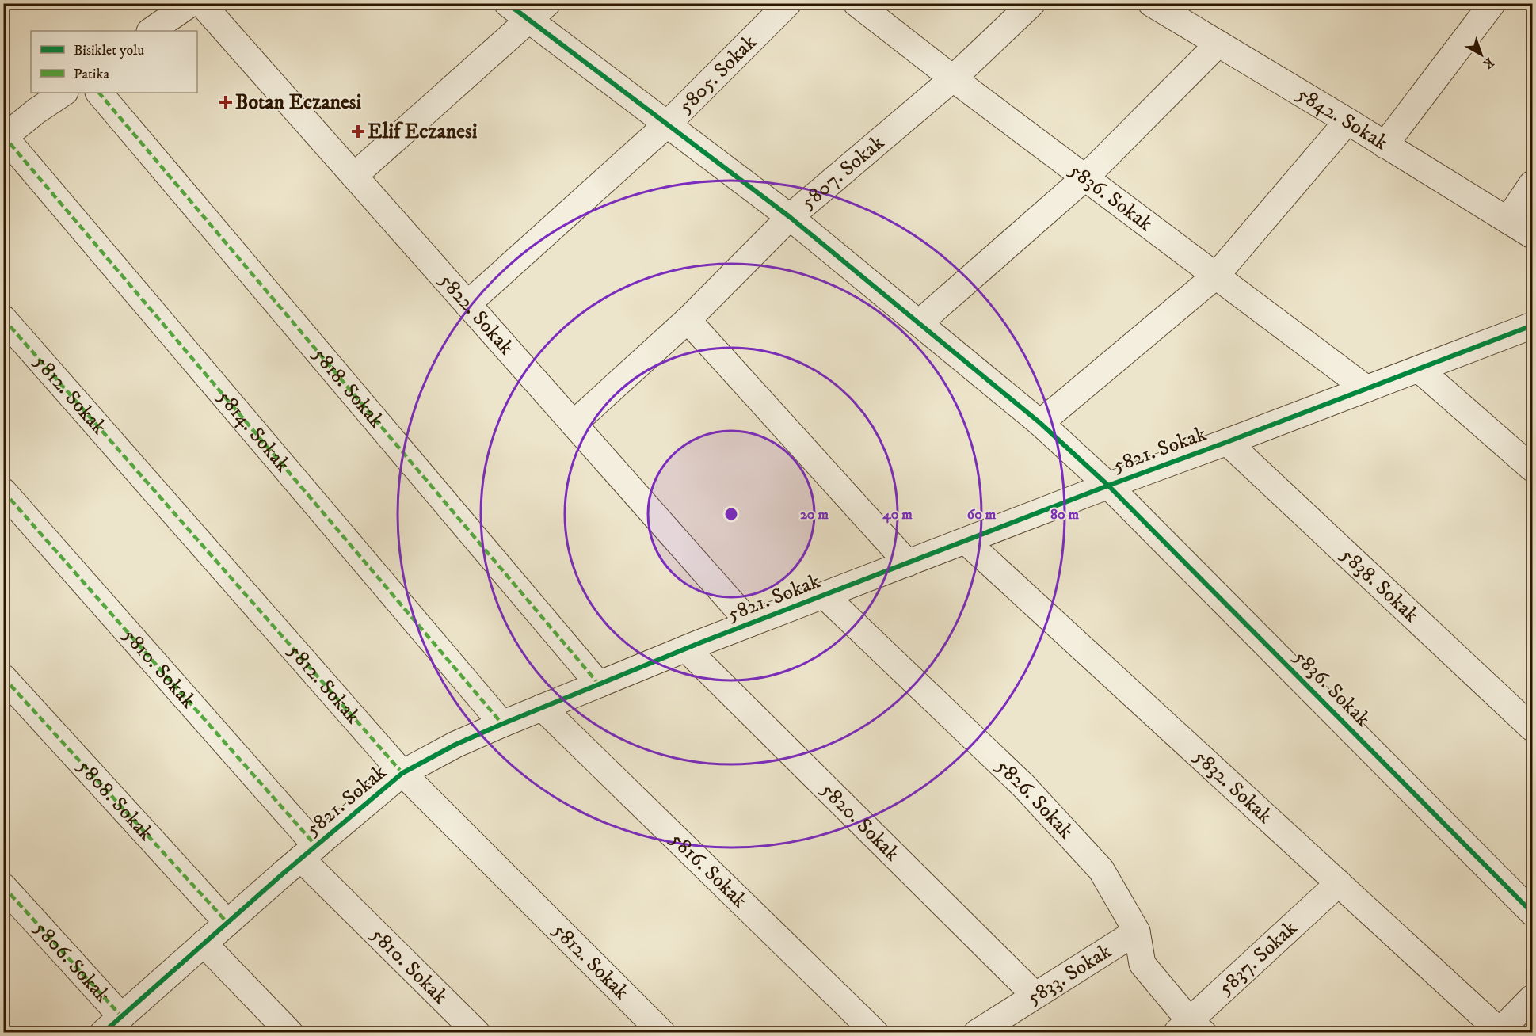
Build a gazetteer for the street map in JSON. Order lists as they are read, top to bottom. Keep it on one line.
{"streets":{"street":["5805. Sokak","5842. Sokak","5807. Sokak","5836. Sokak","5822. Sokak","5818. Sokak","5812. Sokak","5814. Sokak","5821. Sokak","5838. Sokak","5810. Sokak","5832. Sokak","5808. Sokak","5826. Sokak","5820. Sokak","5816. Sokak","5837. Sokak","5806. Sokak","5833. Sokak"]},"crossings":[["5805. Sokak","5836. Sokak"],["5805. Sokak","5822. Sokak"],["5807. Sokak","5836. Sokak"],["5807. Sokak","5822. Sokak"],["5836. Sokak","5821. Sokak"],["5822. Sokak","5821. Sokak"],["5818. Sokak","5821. Sokak"],["5812. Sokak","5821. Sokak"],["5814. Sokak","5821. Sokak"],["5821. Sokak","5838. Sokak"],["5821. Sokak","5810. Sokak"],["5821. Sokak","5832. Sokak"],["5821. Sokak","5808. Sokak"],["5821. Sokak","5826. Sokak"],["5821. Sokak","5820. Sokak"],["5821. Sokak","5816. Sokak"],["5821. Sokak","5806. Sokak"],["5832. Sokak","5837. Sokak"],["5826. Sokak","5837. Sokak"],["5826. Sokak","5833. Sokak"],["5820. Sokak","5833. Sokak"]],"places":{"health":["Botan Eczanesi","Elif Eczanesi"]},"legend":["Bisiklet yolu","Patika"],"north":"bottom right","rings":["20 m","40 m","60 m","80 m"]}
